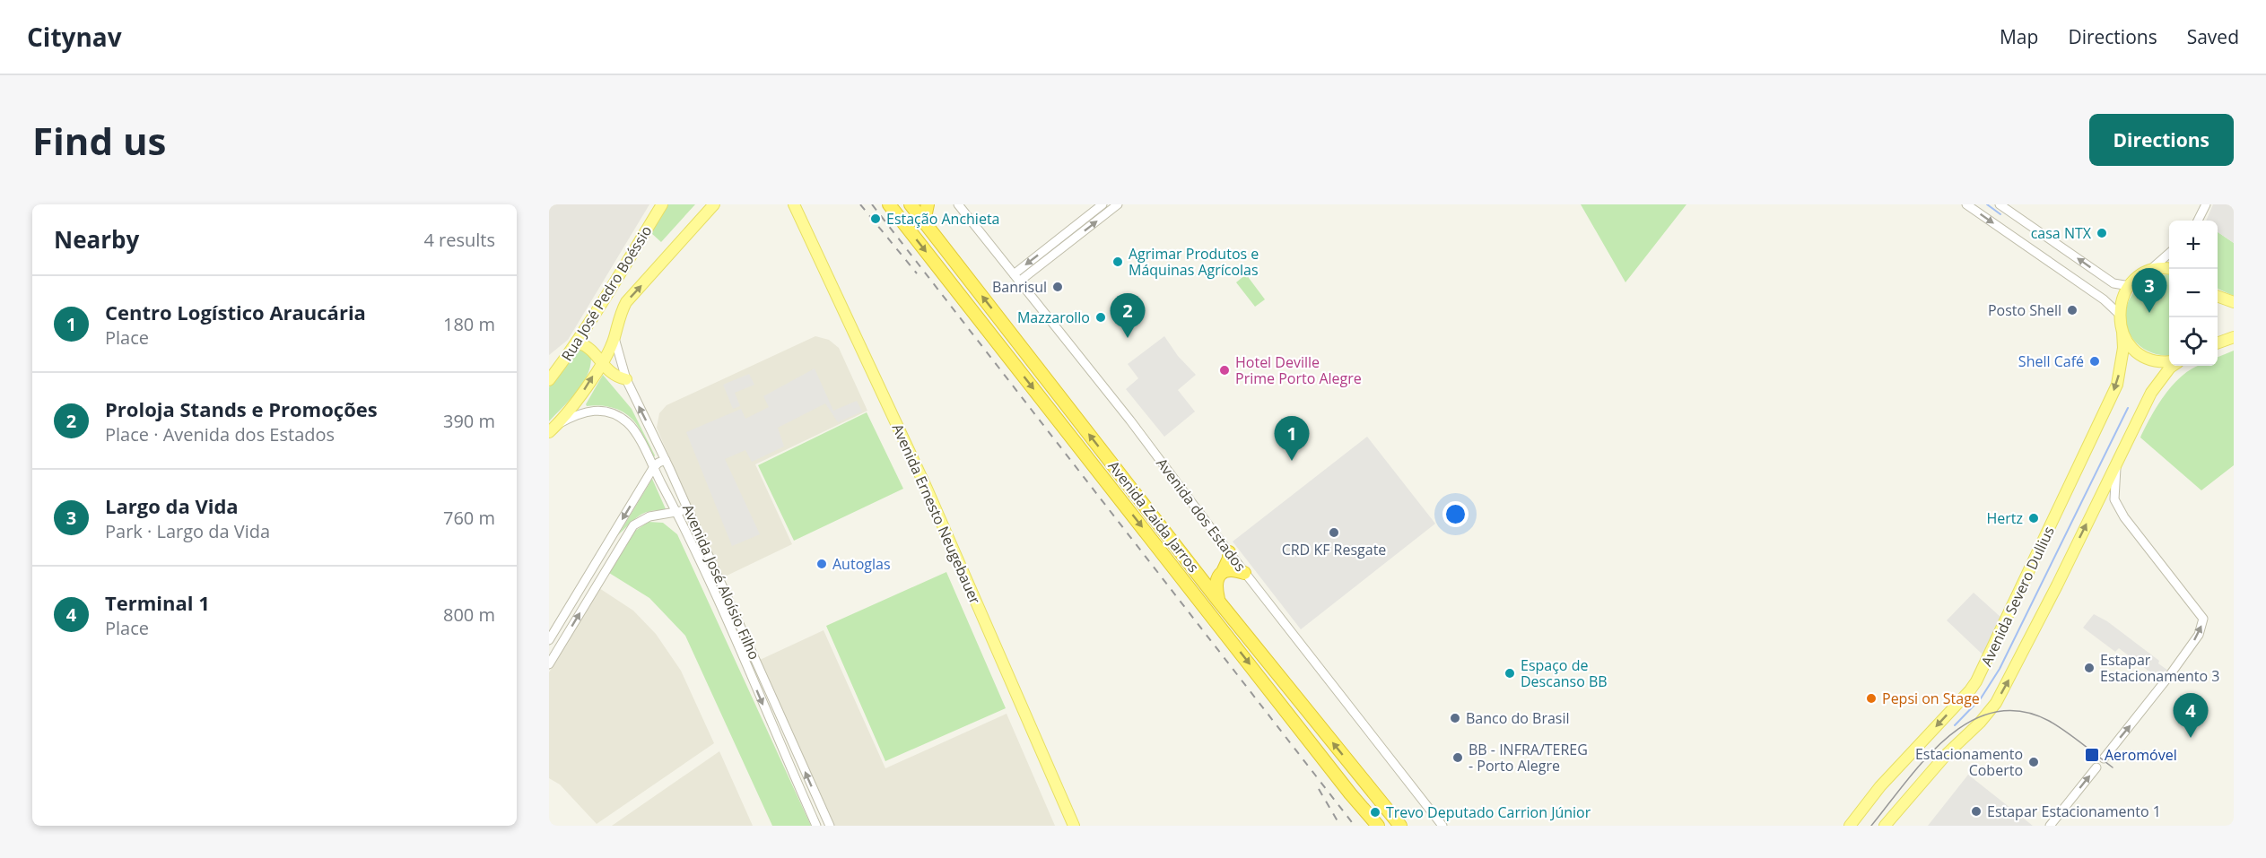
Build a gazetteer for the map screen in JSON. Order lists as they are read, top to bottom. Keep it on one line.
{"streets":{"highway":["Avenida Zaida Jarros"],"main road":["Rua José Pedro Boéssio","Avenida Ernesto Neugebauer","Avenida Severo Dullius"],"street":["Avenida dos Estados","Avenida José Aloísio Filho"]},"crossings":[["Rua José Pedro Boéssio","Avenida José Aloísio Filho"]],"places":{"other":["Estação Anchieta","casa NTX","Agrimar Produtos e Máquinas Agrícolas","Banrisul","Posto Shell","Mazzarollo","Shell Café","Hotel Deville Prime Porto Alegre","Hertz","CRD KF Resgate","Autoglas","Estapar Estacionamento 3","Espaço de Descanso BB","Pepsi on Stage","Banco do Brasil","BB - INFRA/TEREG - Porto Alegre","Estacionamento Coberto","Estapar Estacionamento 1","Trevo Deputado Carrion Júnior"],"transit":["Aeromóvel"]},"page":{"header":"Citynav","nav":["Map","Directions","Saved"],"buttons":"Directions","title":"Find us","heading":["Nearby","4 results"],"map_buttons":["+","−"],"pins":["3","2","1","4"],"list":[{"mark":"1","name":"Centro Logístico Araucária","note":"Place","value":"180 m"},{"mark":"2","name":"Proloja Stands e Promoções","note":"Place · Avenida dos Estados","value":"390 m"},{"mark":"3","name":"Largo da Vida","note":"Park · Largo da Vida","value":"760 m"},{"mark":"4","name":"Terminal 1","note":"Place","value":"800 m"}]}}
